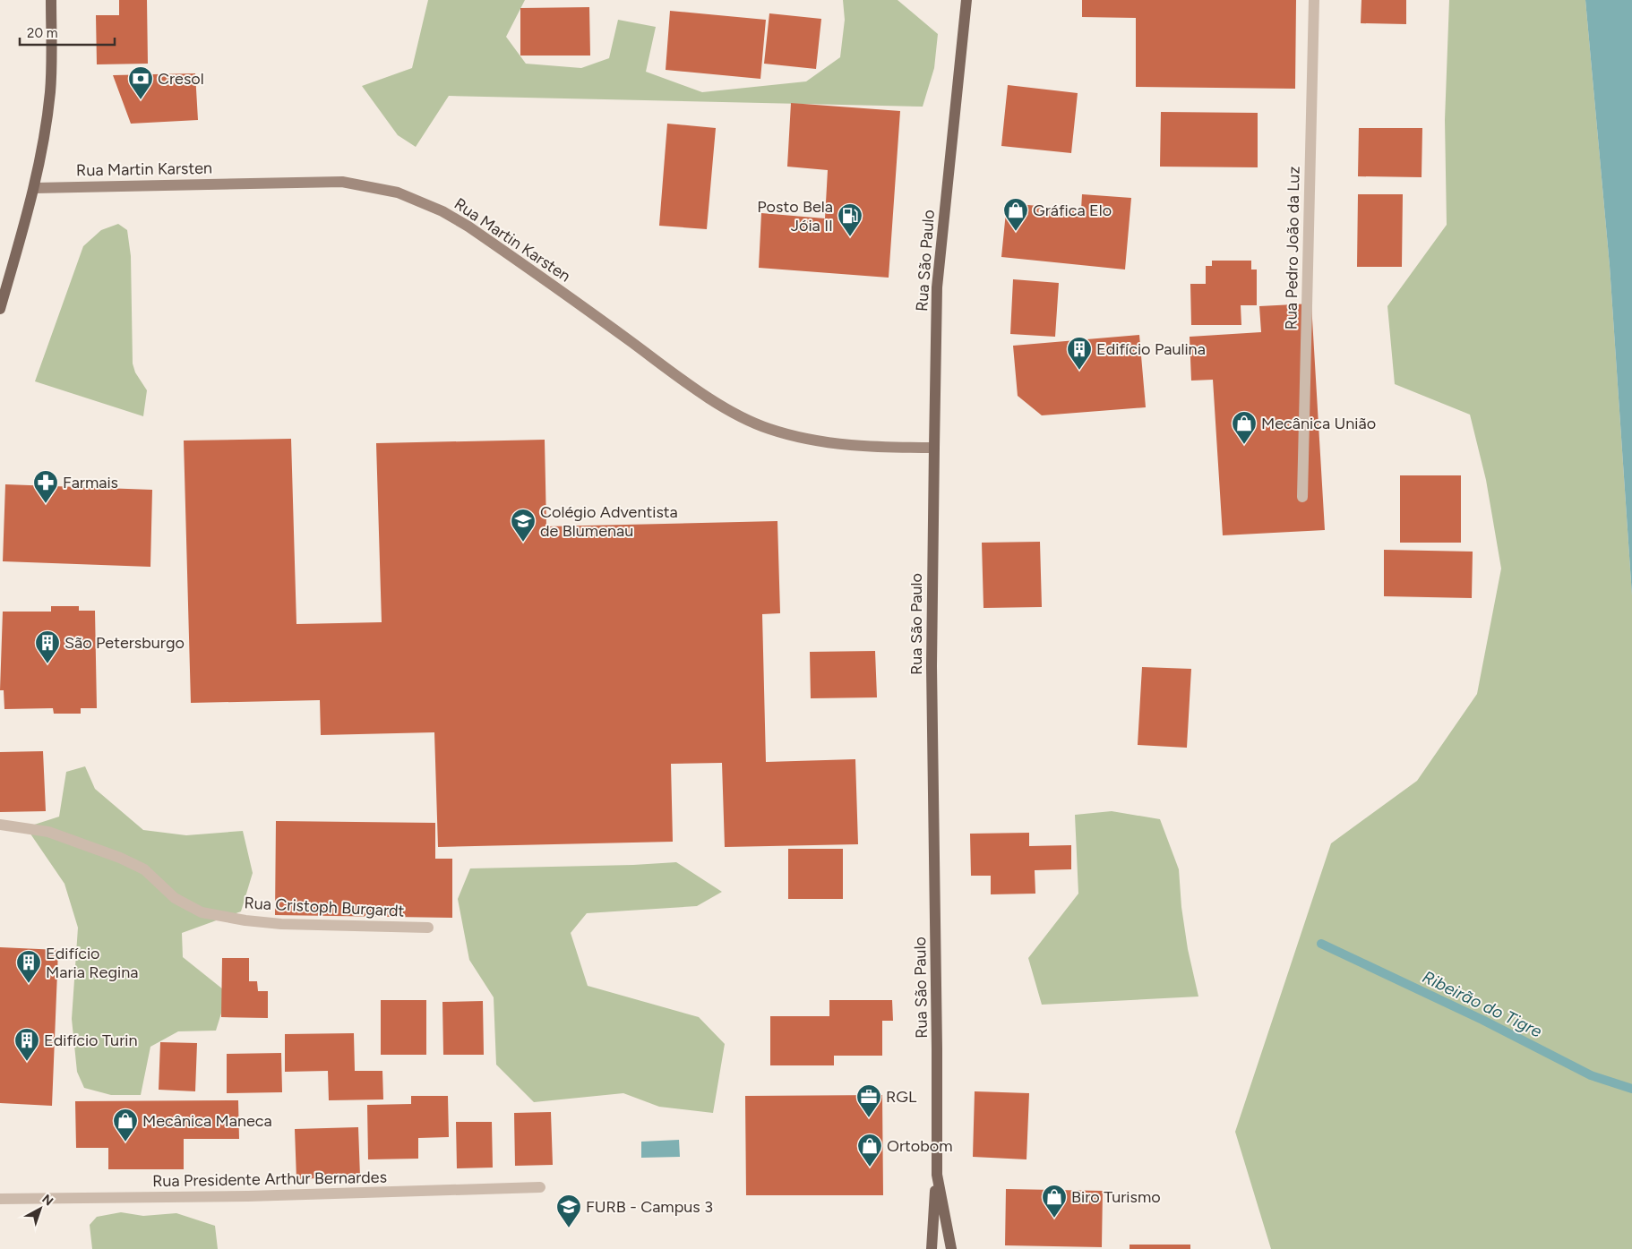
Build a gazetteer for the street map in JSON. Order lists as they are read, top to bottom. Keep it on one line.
{"streets":{"main road":["Rua São Paulo"],"street":["Rua Martin Karsten","Rua Pedro João da Luz","Rua Cristoph Burgardt","Rua Presidente Arthur Bernardes"]},"crossings":[["Rua Martin Karsten","Rua São Paulo"]],"water":["Ribeirão do Tigre"],"places":{"bank":["Cresol"],"shop":["Gráfica Elo","Mecânica União","Mecânica Maneca","Ortobom","Biro Turismo"],"fuel station":["Posto Bela Jóia II"],"building":["Edifício Paulina","São Petersburgo","Edifício Maria Regina","Edifício Turin"],"pharmacy":["Farmais"],"school or university":["Colégio Adventista de Blumenau","FURB - Campus 3"],"office":["RGL"]},"scale_bar":"20 m","north":"top right"}
